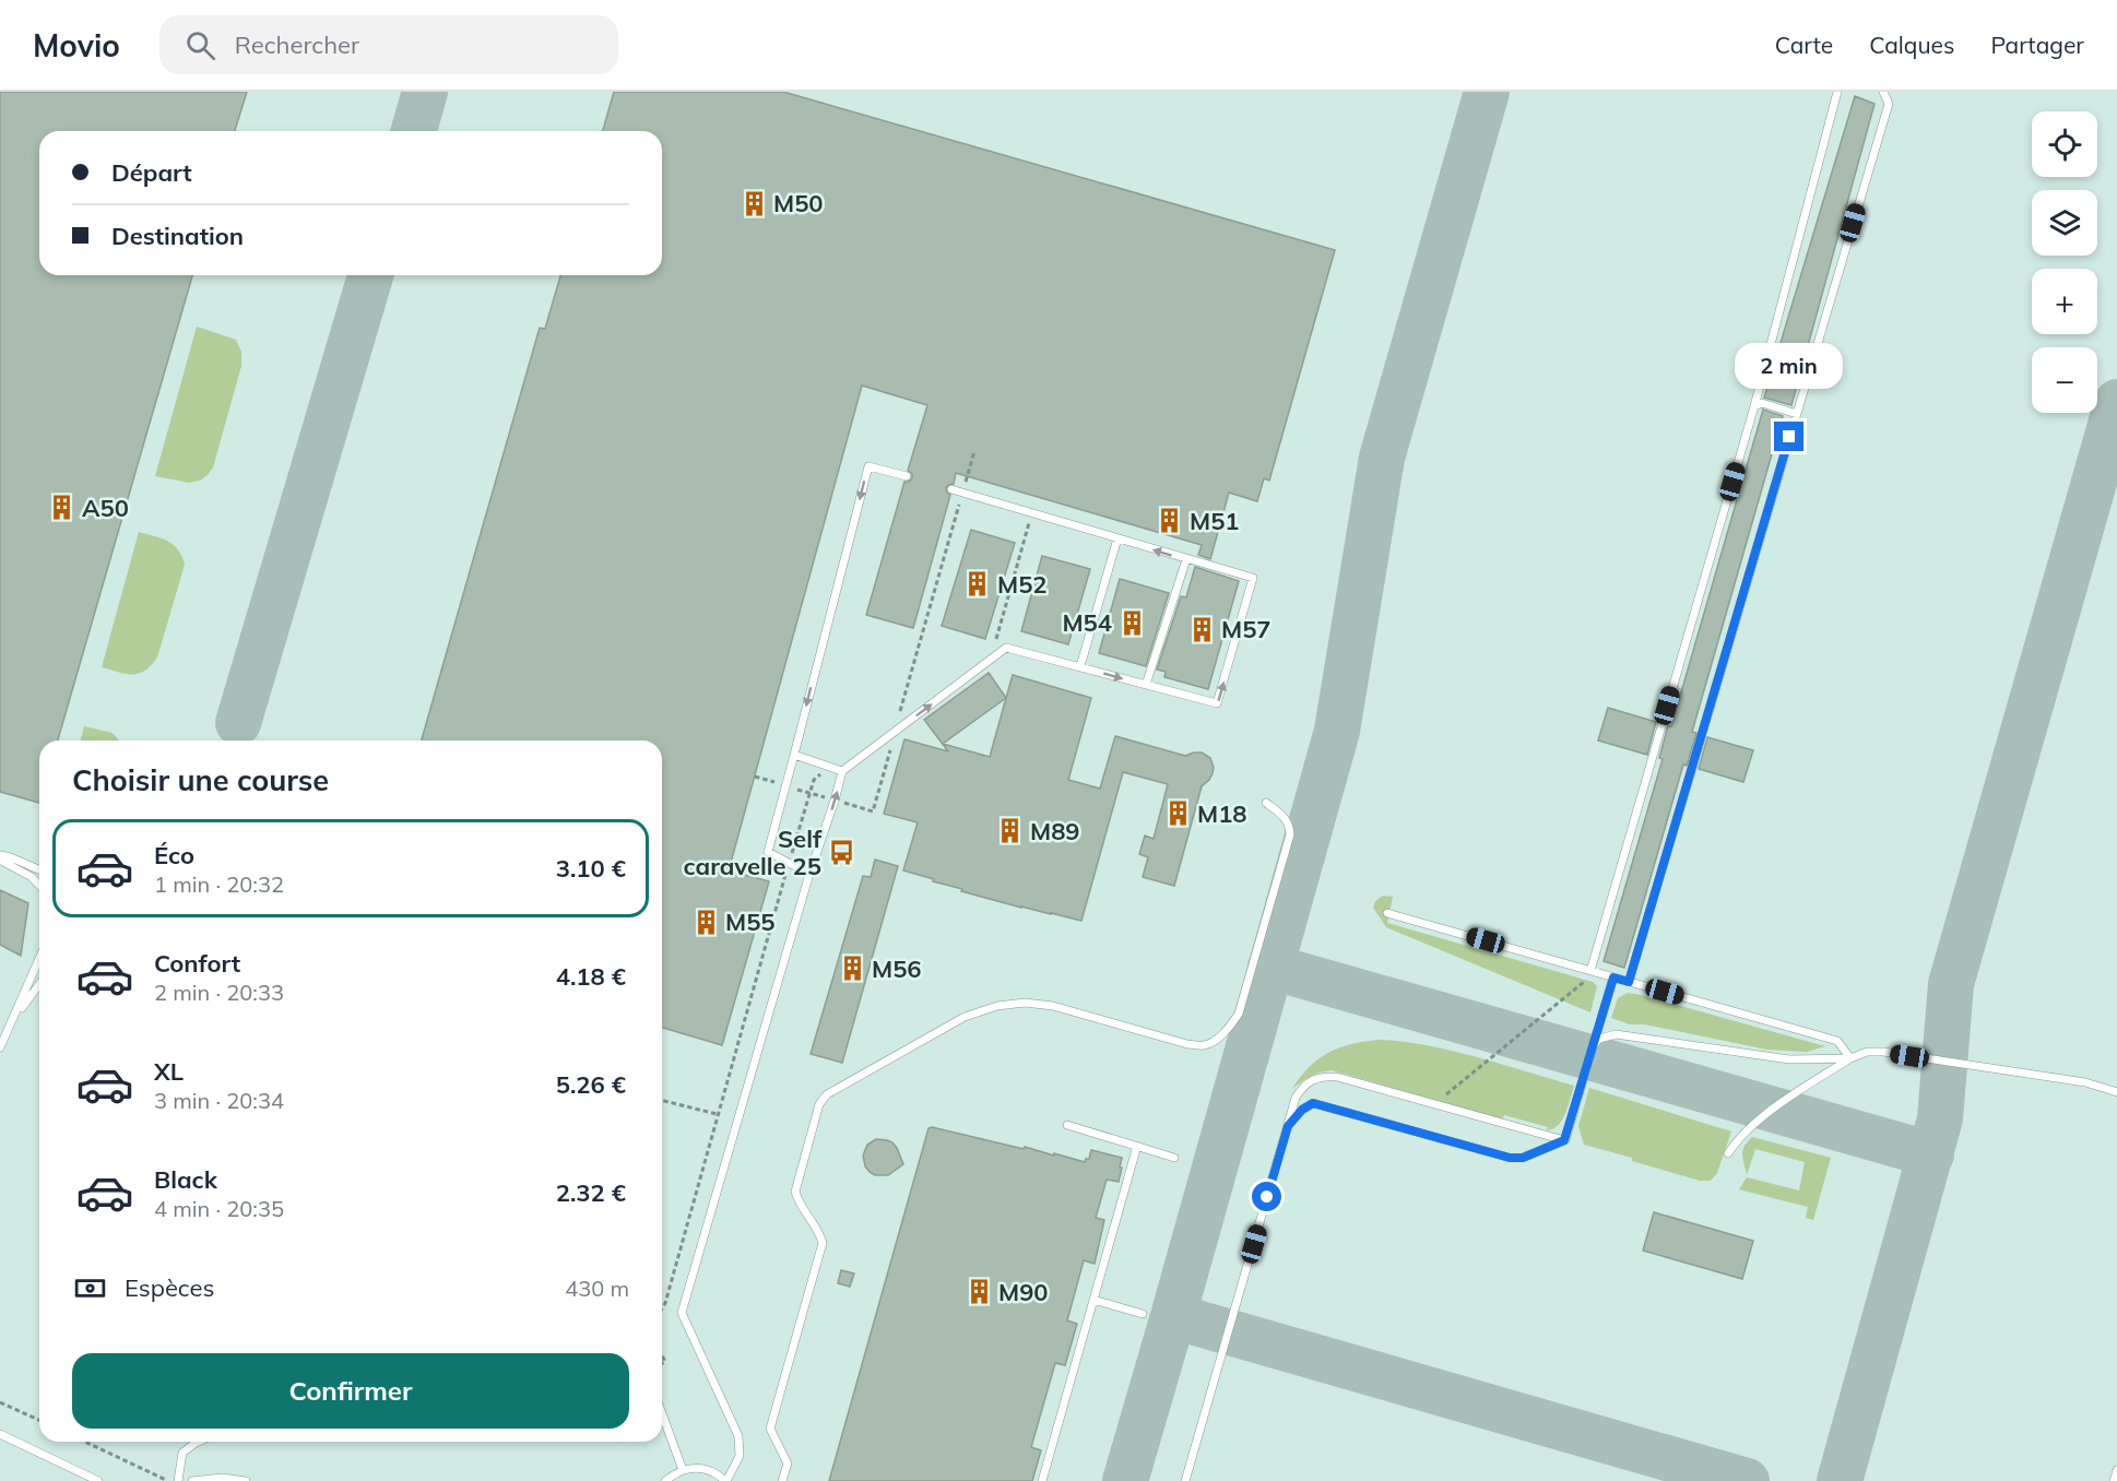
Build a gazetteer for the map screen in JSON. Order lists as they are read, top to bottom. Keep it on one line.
{"places":{"building":["M50","A50","M51","M52","M54","M57","M18","M89","M55","M56","M90"],"bus stop":["Self caravelle 25"]},"page":{"header":"Movio","search":"Rechercher","nav":["Carte","Calques","Partager"],"map_buttons":["+","−"],"banner":["Départ","Destination"],"bubble":"2 min","heading":"Choisir une course","list":[{"name":"Éco","note":"1 min · 20:32","value":"3.10 €"},{"name":"Confort","note":"2 min · 20:33","value":"4.18 €"},{"name":"XL","note":"3 min · 20:34","value":"5.26 €"},{"name":"Black","note":"4 min · 20:35","value":"2.32 €"}],"pay":["Espèces","430 m"],"buttons":"Confirmer"}}
